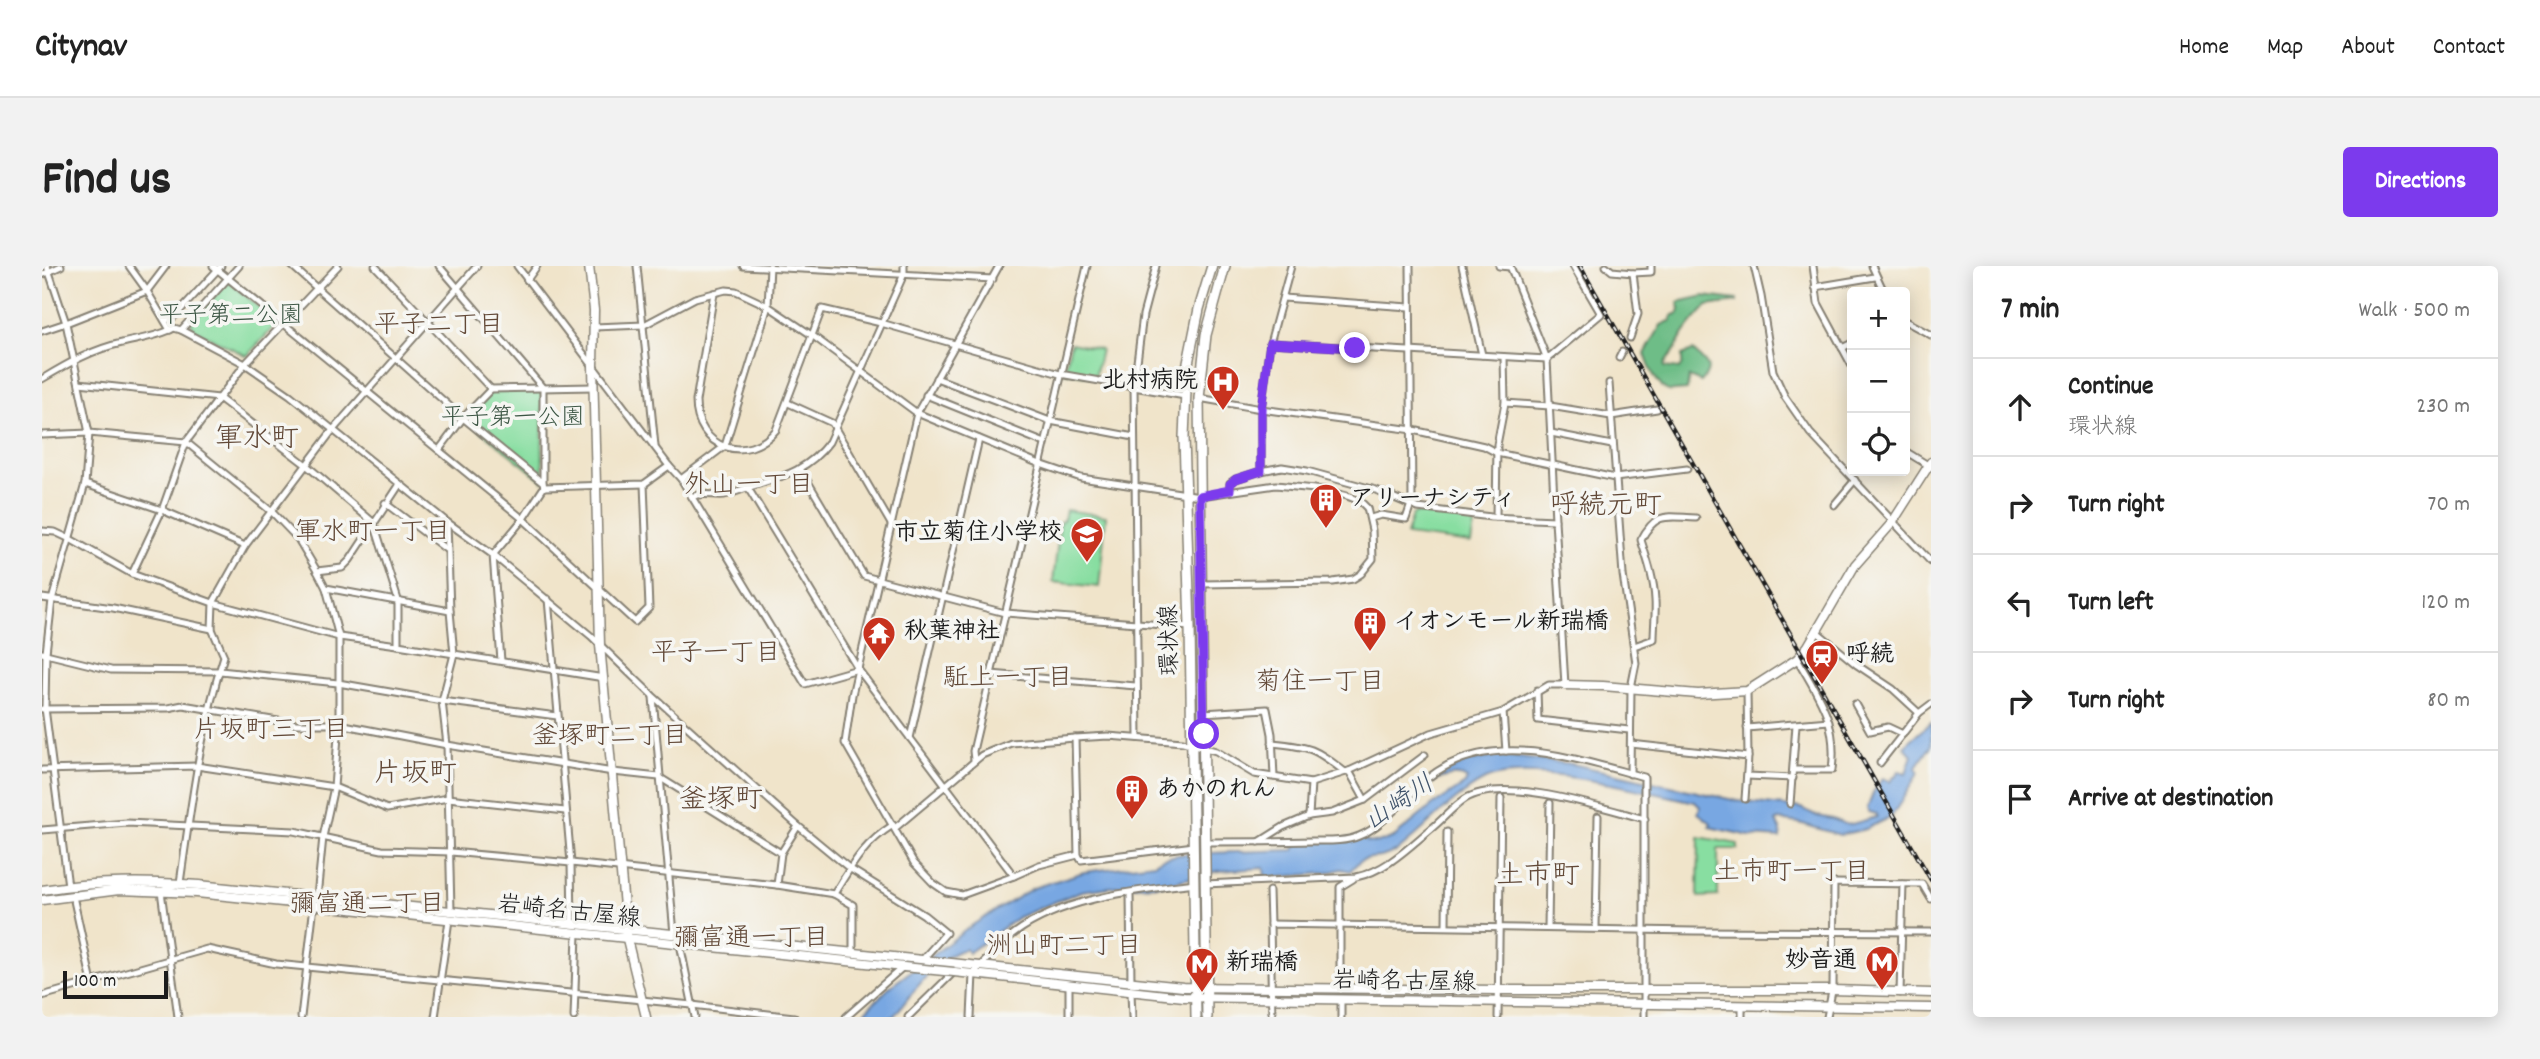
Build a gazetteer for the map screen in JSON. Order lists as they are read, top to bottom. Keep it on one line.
{"streets":{"main road":["環状線","岩崎名古屋線"]},"crossings":[["環状線","岩崎名古屋線"]],"districts":["平子二丁目","軍水町","外山一丁目","呼続元町","軍水町一丁目","平子一丁目","駈上一丁目","菊住一丁目","片坂町三丁目","釜塚町二丁目","片坂町","釜塚町","土市町一丁目","土市町","彌富通二丁目","彌富通一丁目","洲山町二丁目"],"water":["山崎川"],"parks":["平子第二公園","平子第一公園"],"places":{"hospital":["北村病院"],"building":["アリーナシティ","イオンモール新瑞橋","あかのれん"],"school or university":["市立菊住小学校"],"temple":["秋葉神社"],"station":["呼続"],"metro station":["妙音通","新瑞橋"]},"scale_bar":"100 m","page":{"header":"Citynav","nav":["Home","Map","About","Contact"],"title":"Find us","buttons":"Directions","heading":["7 min","Walk · 500 m"],"map_buttons":["+","−"],"list":[["Continue","環状線","230 m"],["Turn right","70 m"],["Turn left","120 m"],["Turn right","80 m"],"Arrive at destination"],"scale":"100 m"}}
